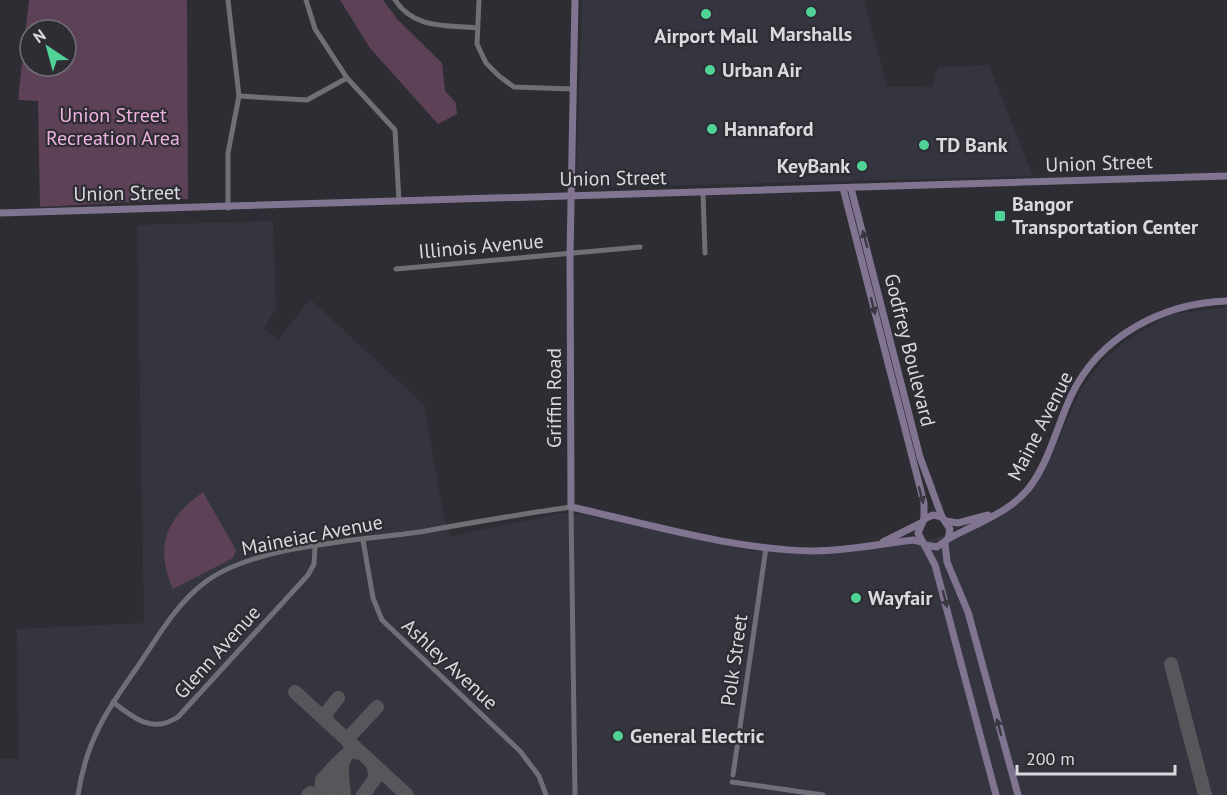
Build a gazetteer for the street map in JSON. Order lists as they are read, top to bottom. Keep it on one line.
{"streets":{"street":["Union Street","Illinois Avenue","Godfrey Boulevard","Griffin Road","Maine Avenue","Maineiac Avenue","Glenn Avenue","Polk Street","Ashley Avenue"]},"crossings":[["Union Street","Godfrey Boulevard"],["Union Street","Griffin Road"],["Illinois Avenue","Griffin Road"],["Godfrey Boulevard","Maine Avenue"],["Griffin Road","Maineiac Avenue"],["Maineiac Avenue","Glenn Avenue"],["Maineiac Avenue","Ashley Avenue"]],"parks":["Union Street Recreation Area"],"places":{"other":["Marshalls","Airport Mall","Urban Air","Hannaford","TD Bank","KeyBank","Wayfair","General Electric"],"transit":["Bangor Transportation Center"]},"scale_bar":"200 m","north":"top left"}
